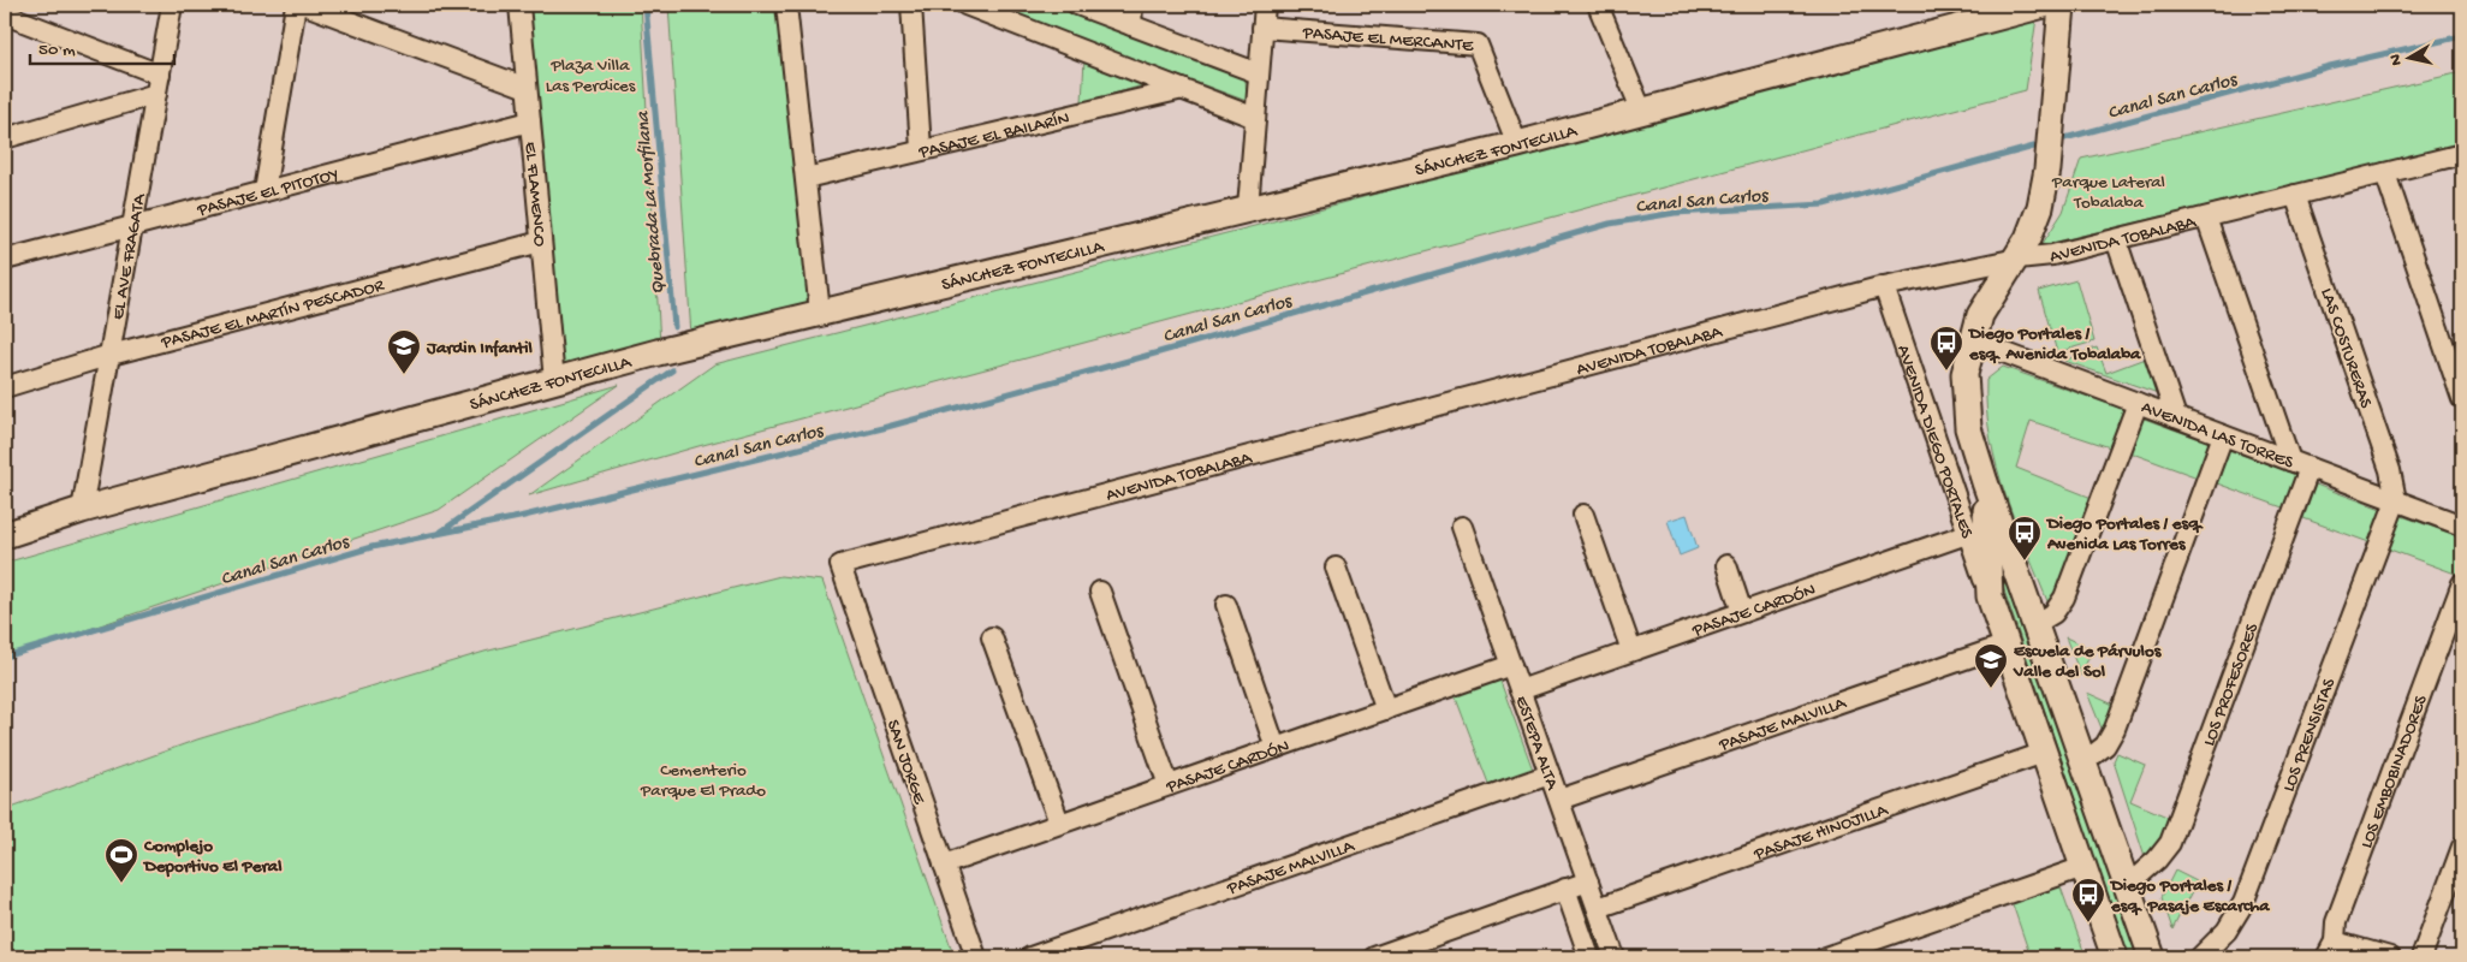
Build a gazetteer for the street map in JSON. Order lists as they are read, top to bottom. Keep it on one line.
{"streets":{"street":["PASAJE EL MERCANTE","PASAJE EL BAILARÍN","SÁNCHEZ FONTECILLA","PASAJE EL PITOTOY","EL FLAMENCO","AVENIDA TOBALABA","EL AVE FRAGATA","PASAJE EL MARTÍN PESCADOR","LAS COSTURERAS","AVENIDA LAS TORRES","AVENIDA DIEGO PORTALES","PASAJE CARDÓN","LOS PROFESORES","PASAJE MALVILLA","LOS PRENSISTAS","ESTEPA ALTA","SAN JORGE","LOS EMBOBINADORES","PASAJE HINOJILLA"]},"crossings":[["PASAJE EL MERCANTE","SÁNCHEZ FONTECILLA"],["SÁNCHEZ FONTECILLA","EL FLAMENCO"],["SÁNCHEZ FONTECILLA","EL AVE FRAGATA"],["PASAJE EL PITOTOY","EL FLAMENCO"],["PASAJE EL PITOTOY","EL AVE FRAGATA"],["EL FLAMENCO","PASAJE EL MARTÍN PESCADOR"],["AVENIDA TOBALABA","LAS COSTURERAS"],["AVENIDA TOBALABA","AVENIDA DIEGO PORTALES"],["AVENIDA TOBALABA","SAN JORGE"],["EL AVE FRAGATA","PASAJE EL MARTÍN PESCADOR"],["LAS COSTURERAS","AVENIDA LAS TORRES"],["LAS COSTURERAS","LOS PRENSISTAS"],["AVENIDA LAS TORRES","AVENIDA DIEGO PORTALES"],["AVENIDA LAS TORRES","LOS PROFESORES"],["AVENIDA LAS TORRES","LOS PRENSISTAS"],["AVENIDA DIEGO PORTALES","PASAJE CARDÓN"],["AVENIDA DIEGO PORTALES","LOS PROFESORES"],["AVENIDA DIEGO PORTALES","PASAJE MALVILLA"],["AVENIDA DIEGO PORTALES","PASAJE HINOJILLA"],["PASAJE CARDÓN","ESTEPA ALTA"],["PASAJE CARDÓN","SAN JORGE"],["PASAJE MALVILLA","ESTEPA ALTA"],["ESTEPA ALTA","PASAJE HINOJILLA"]],"water":["Canal San Carlos","Quebrada La Morfilana"],"parks":["Plaza Villa Las Perdices","Parque Lateral Tobalaba","Cementerio Parque El Prado"],"places":{"bus stop":["Diego Portales / esq. Avenida Tobalaba","Diego Portales / esq. Avenida Las Torres","Diego Portales / esq. Pasaje Escarcha"],"school or university":["Jardin Infantil","Escuela de Párvulos Valle del Sol"],"sports":["Complejo Deportivo El Peral"]},"scale_bar":"50 m","north":"left"}
